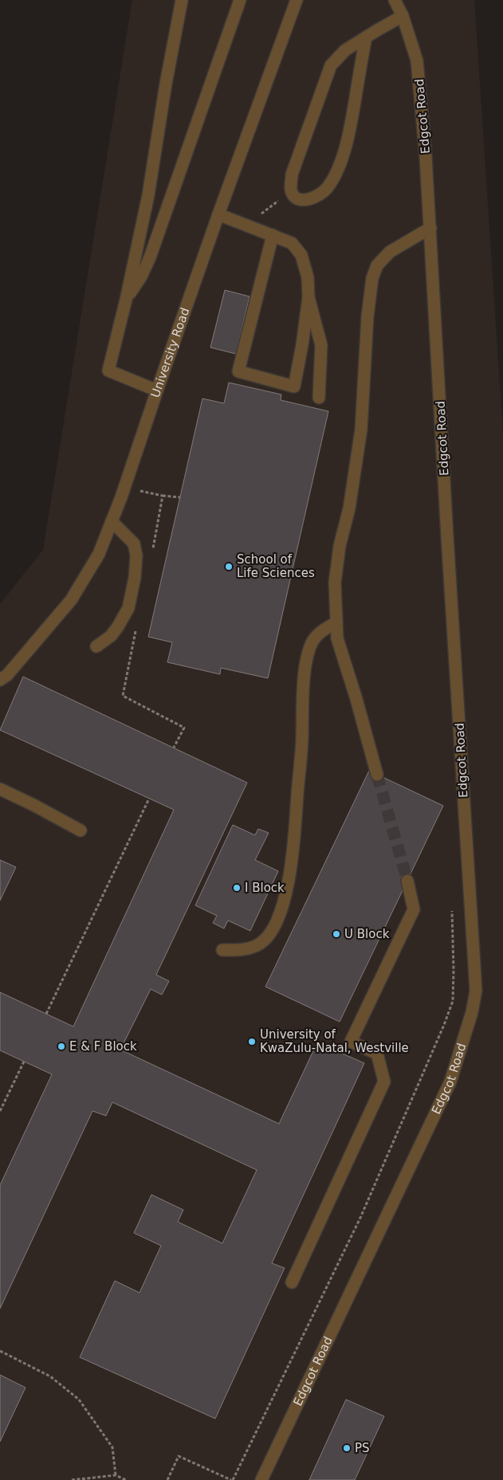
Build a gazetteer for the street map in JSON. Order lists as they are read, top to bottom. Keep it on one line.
{"streets":{"street":["Edgcot Road","University Road"]},"places":["School of Life Sciences","I Block","U Block","University of KwaZulu-Natal, Westville","E & F Block","PS"]}
